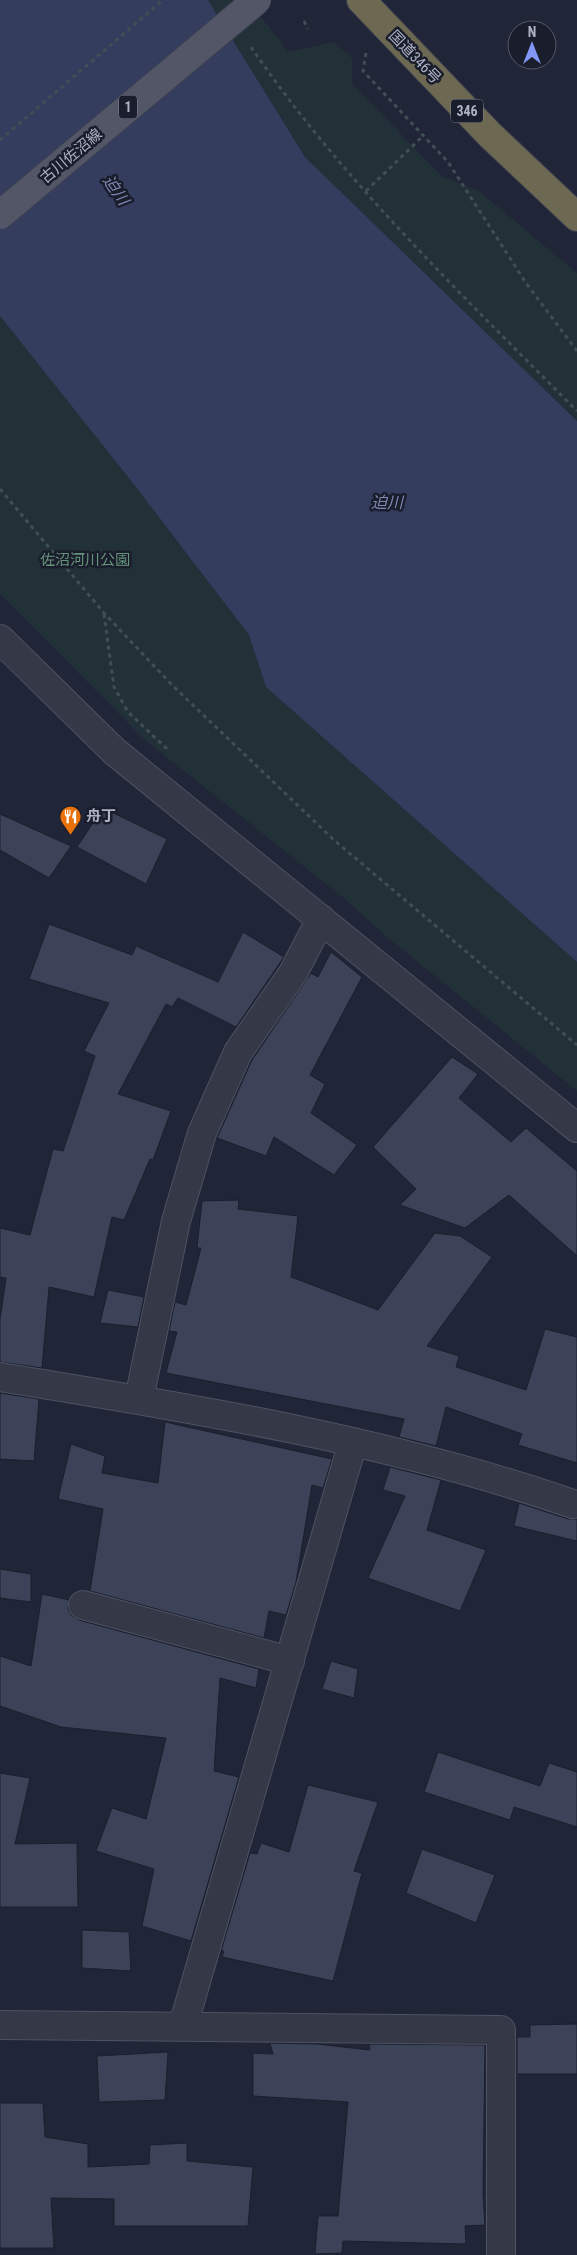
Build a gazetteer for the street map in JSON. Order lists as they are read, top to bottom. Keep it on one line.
{"streets":{"highway":["国道346号","346"],"main road":["1","古川佐沼線"]},"water":["迫川"],"parks":["佐沼河川公園"],"places":{"restaurant":["舟丁"]},"north":"top"}
